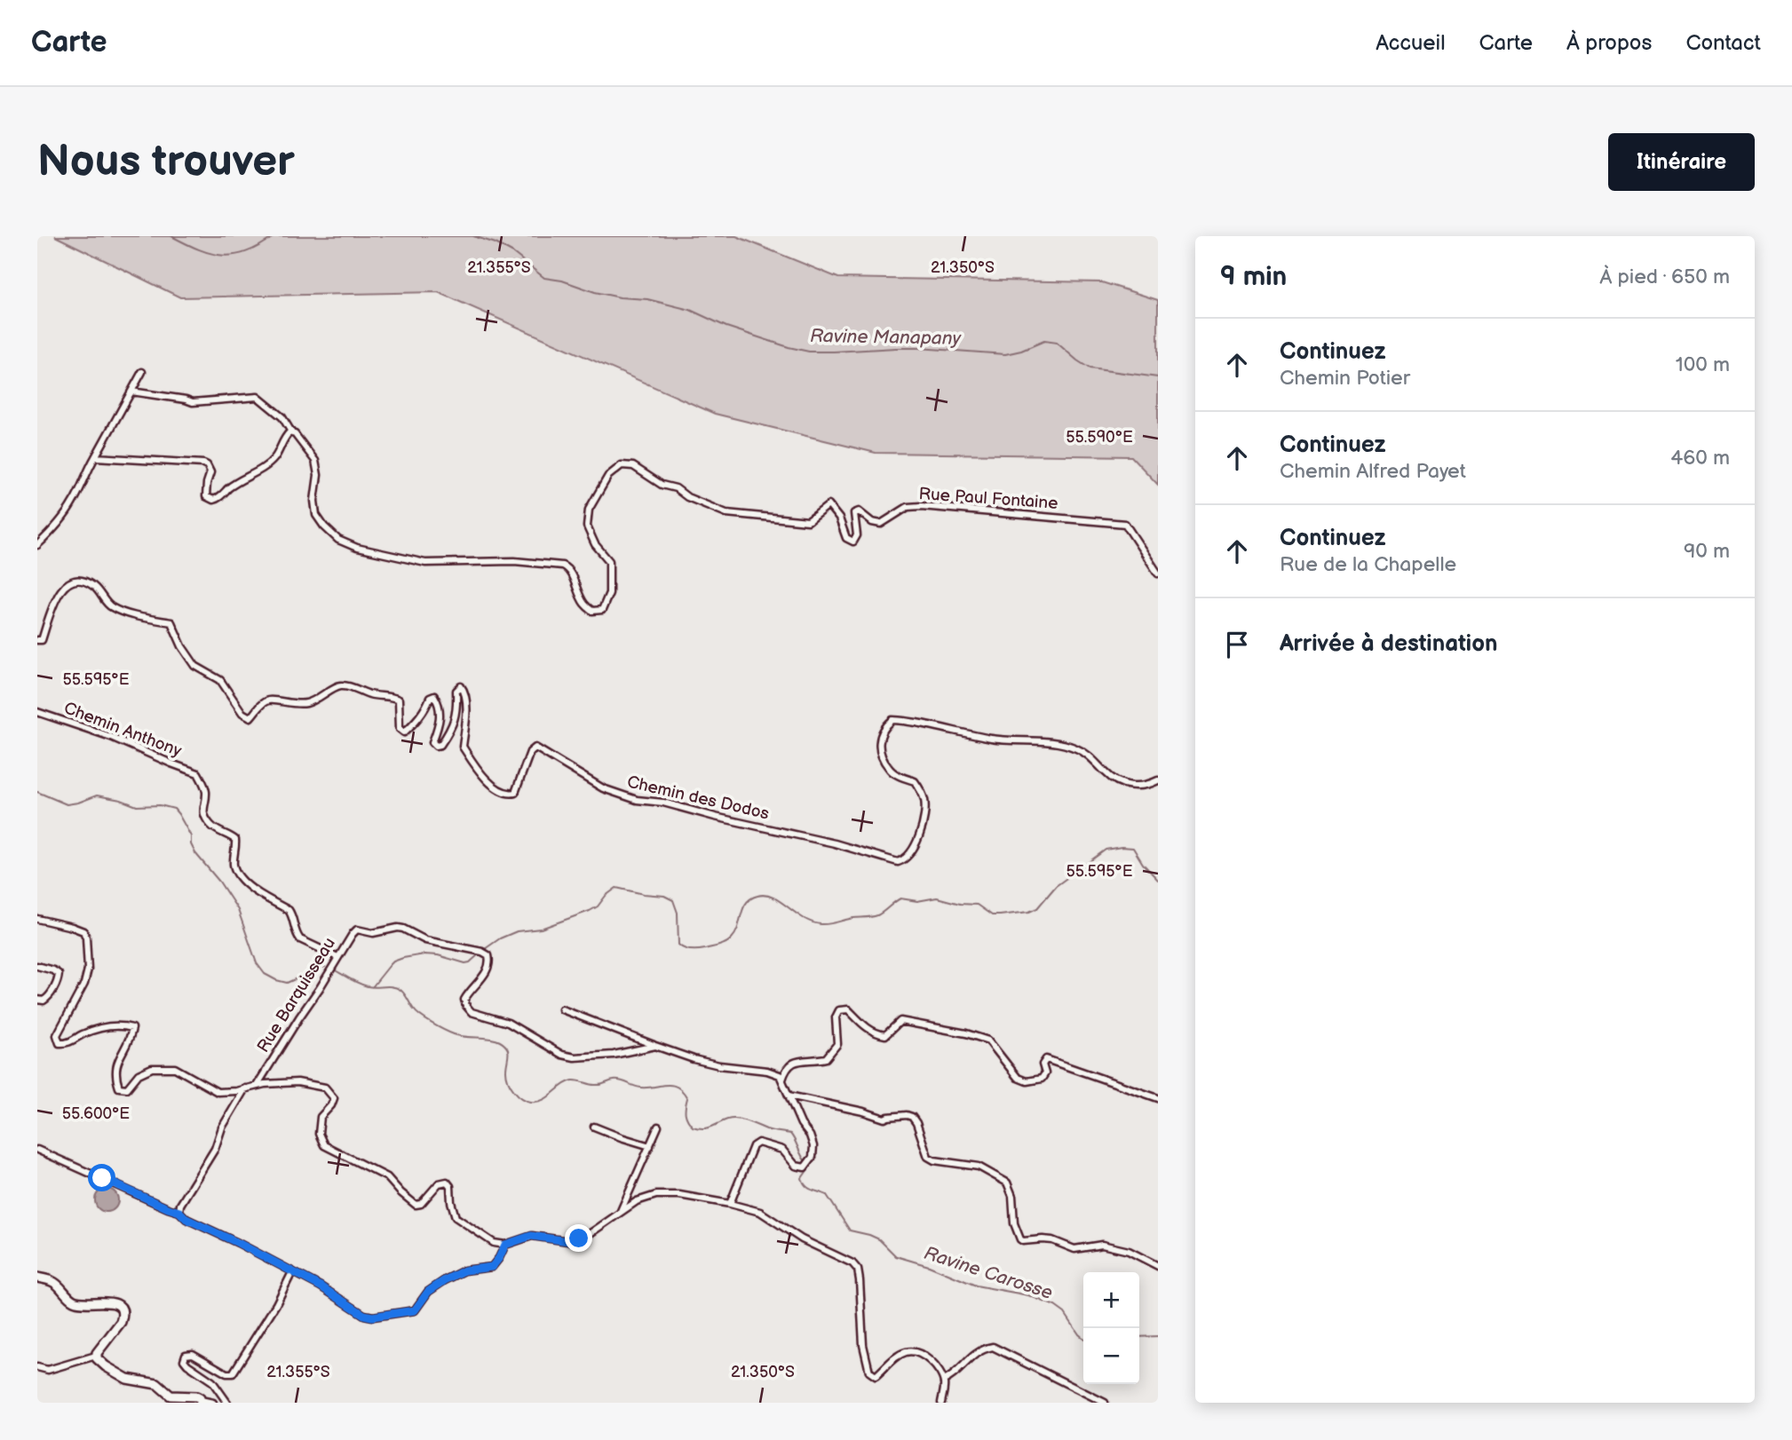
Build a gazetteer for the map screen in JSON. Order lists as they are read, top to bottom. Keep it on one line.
{"streets":{"street":["Rue Paul Fontaine","Chemin Anthony","Chemin des Dodos","Rue Barquisseau"]},"crossings":[["Chemin Anthony","Rue Barquisseau"]],"water":["Ravine Manapany","Ravine Carosse"],"page":{"header":"Carte","nav":["Accueil","Carte","À propos","Contact"],"buttons":"Itinéraire","title":"Nous trouver","heading":["9 min","À pied · 650 m"],"list":[["Continuez","Chemin Potier","100 m"],["Continuez","Chemin Alfred Payet","460 m"],["Continuez","Rue de la Chapelle","90 m"],"Arrivée à destination"],"map_buttons":["+","−"]},"coordinates":["21.355°S","21.350°S","55.590°E","55.595°E","55.600°E"]}
